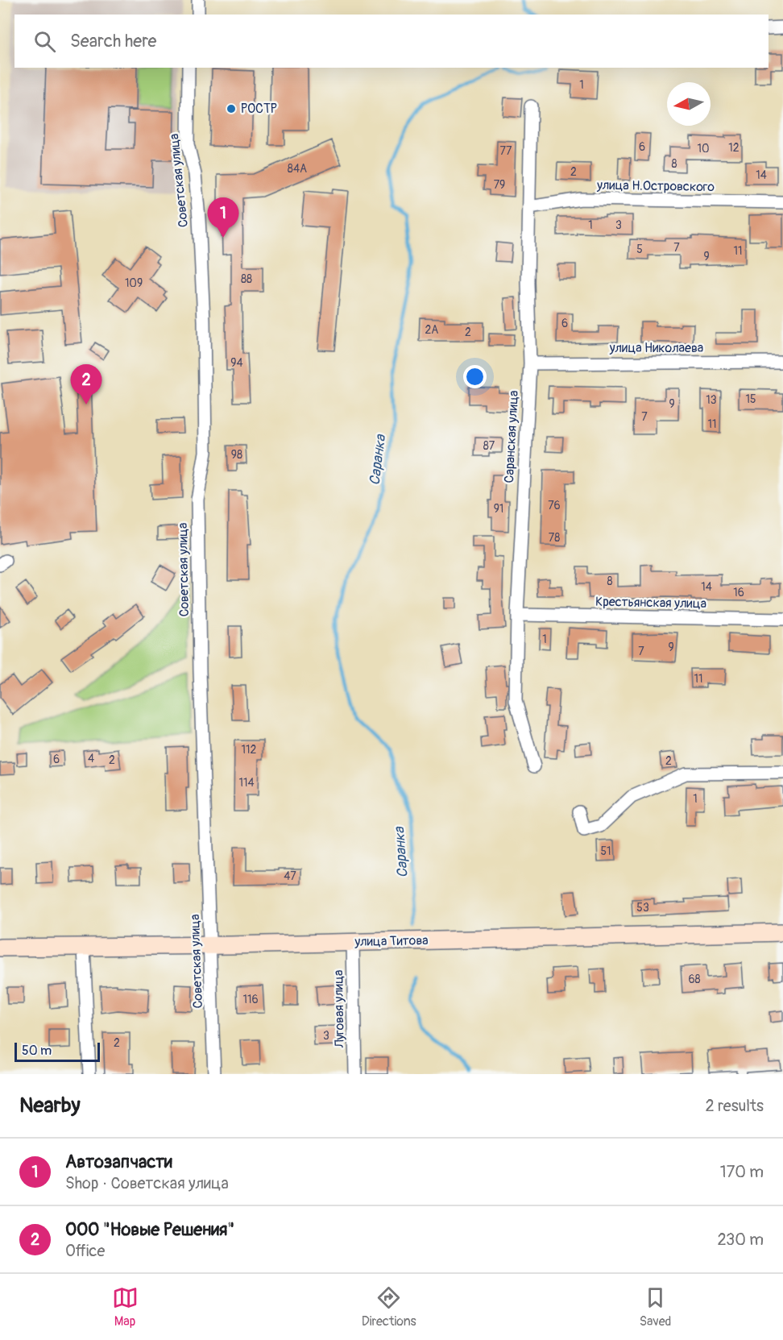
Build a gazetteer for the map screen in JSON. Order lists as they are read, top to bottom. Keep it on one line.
{"streets":{"main road":["улица Титова"],"street":["Советская улица","улица Н.Островского","улица Николаева","Саранская улица","Крестьянская улица","Луговая улица"]},"crossings":[["Советская улица","улица Титова"],["улица Н.Островского","Саранская улица"],["улица Николаева","Саранская улица"],["Саранская улица","Крестьянская улица"],["улица Титова","Луговая улица"]],"water":["Саранка"],"places":["РОСТР"],"house_numbers":["1","6","12","10","77","8","84А","2","14","79","1","3","7","5","11","9","88","109","6","2А","2","94","15","13","9","7","11","87","98","76","91","78","8","14","16","1","9","7","11","112","4","6","2","2","114","1","51","47","53","68","116","3","2"],"scale_bar":"50 m","north":"left","page":{"search":"Search here","pins":["1","2"],"scale":"50 m","heading":["Nearby","2 results"],"list":[{"mark":"1","name":"Автозапчасти","note":"Shop · Советская улица","value":"170 m"},{"mark":"2","name":"ООО \"Новые Решения\"","note":"Office","value":"230 m"}],"nav":["Map","Directions","Saved"]}}
